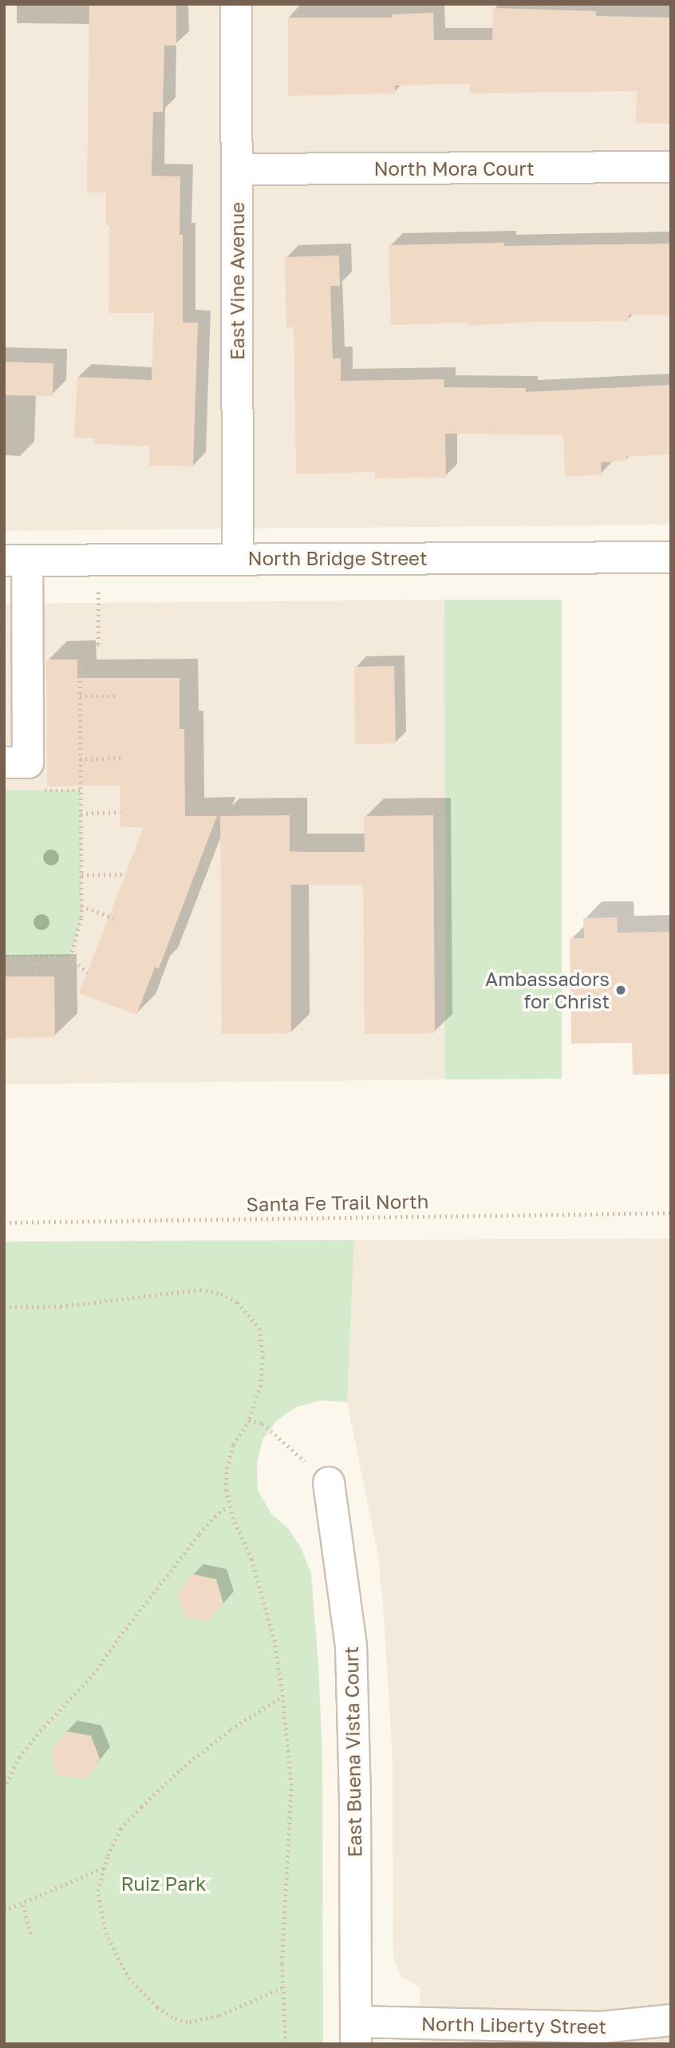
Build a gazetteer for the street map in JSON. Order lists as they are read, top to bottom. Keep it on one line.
{"streets":{"street":["North Mora Court","East Vine Avenue","North Bridge Street","East Buena Vista Court","North Liberty Street"],"path":["Santa Fe Trail North"]},"crossings":[["North Mora Court","East Vine Avenue"],["East Vine Avenue","North Bridge Street"],["East Buena Vista Court","North Liberty Street"]],"parks":["Ruiz Park"],"places":["Ambassadors for Christ"]}
